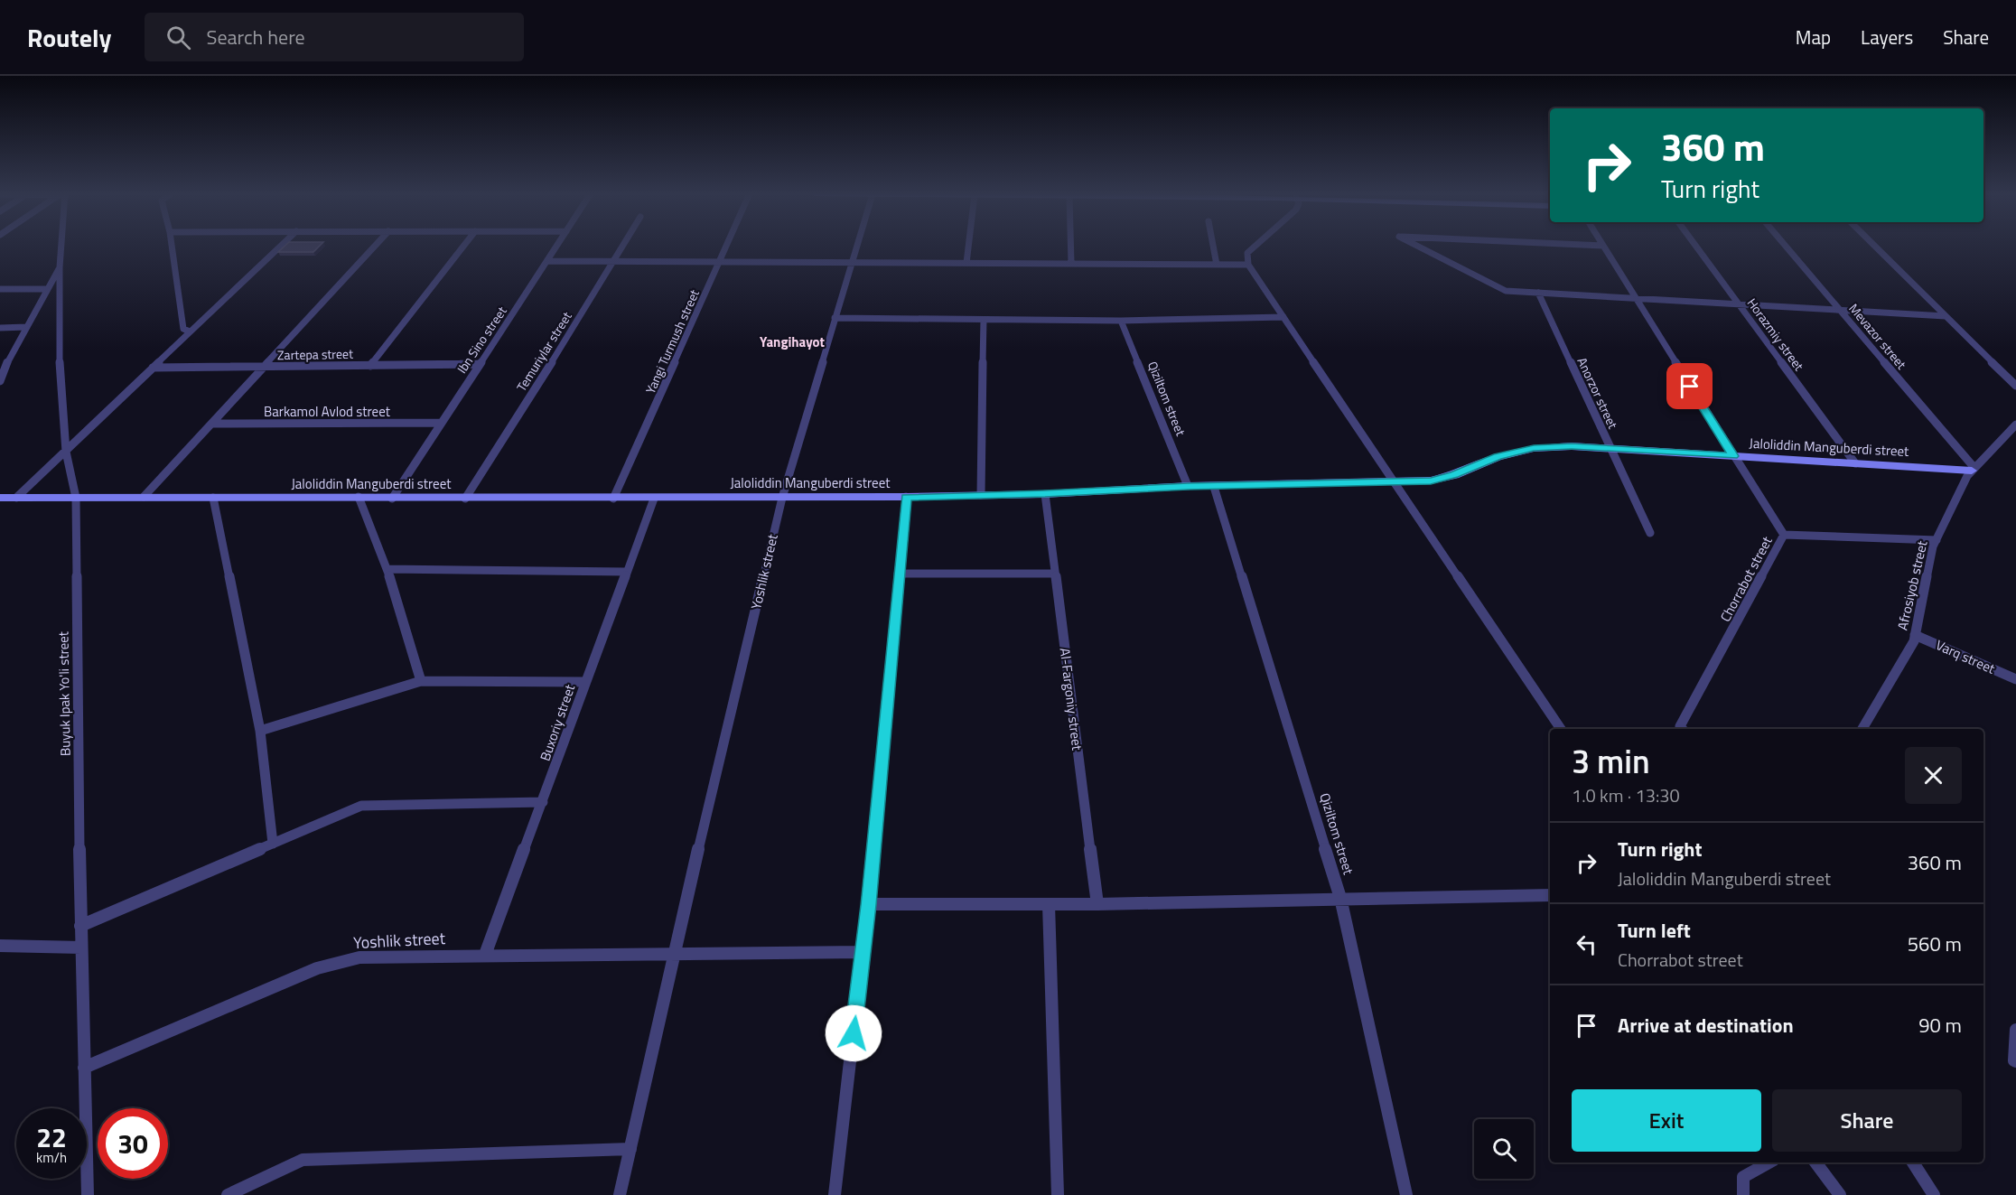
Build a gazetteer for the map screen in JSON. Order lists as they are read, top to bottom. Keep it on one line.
{"streets":{"street":["Horazmiy street","Mevazor street","Ibn Sino street","Yangi Turmush street","Temuriylar street","Zartepa street","Anorzor street","Qiziltom street","Barkamol Avlod street","Jaloliddin Manguberdi street","Yoshlik street","Chorrabot street","Afrosiyob street","Varq street","Buyuk Ipak Yo'li street","Al-Fargoniy street","Buxoriy street"]},"crossings":[["Horazmiy street","Jaloliddin Manguberdi street"],["Mevazor street","Jaloliddin Manguberdi street"],["Mevazor street","Afrosiyob street"],["Ibn Sino street","Zartepa street"],["Ibn Sino street","Barkamol Avlod street"],["Ibn Sino street","Jaloliddin Manguberdi street"],["Yangi Turmush street","Jaloliddin Manguberdi street"],["Temuriylar street","Jaloliddin Manguberdi street"],["Anorzor street","Jaloliddin Manguberdi street"],["Qiziltom street","Jaloliddin Manguberdi street"],["Jaloliddin Manguberdi street","Yoshlik street"],["Jaloliddin Manguberdi street","Chorrabot street"],["Jaloliddin Manguberdi street","Afrosiyob street"],["Jaloliddin Manguberdi street","Buyuk Ipak Yo'li street"],["Jaloliddin Manguberdi street","Al-Fargoniy street"],["Jaloliddin Manguberdi street","Buxoriy street"],["Yoshlik street","Buyuk Ipak Yo'li street"],["Yoshlik street","Buxoriy street"],["Afrosiyob street","Varq street"]],"districts":["Yangihayot"],"page":{"header":"Routely","search":"Search here","nav":["Map","Layers","Share"],"turn":["360 m","Turn right"],"heading":["3 min","1.0 km · 13:30"],"list":[{"name":"Turn right","note":"Jaloliddin Manguberdi street","value":"360 m"},{"name":"Turn left","note":"Chorrabot street","value":"560 m"},{"name":"Arrive at destination","value":"90 m"}],"buttons":["Exit","Share"],"speed":"22 km/h","limit":"30"}}
